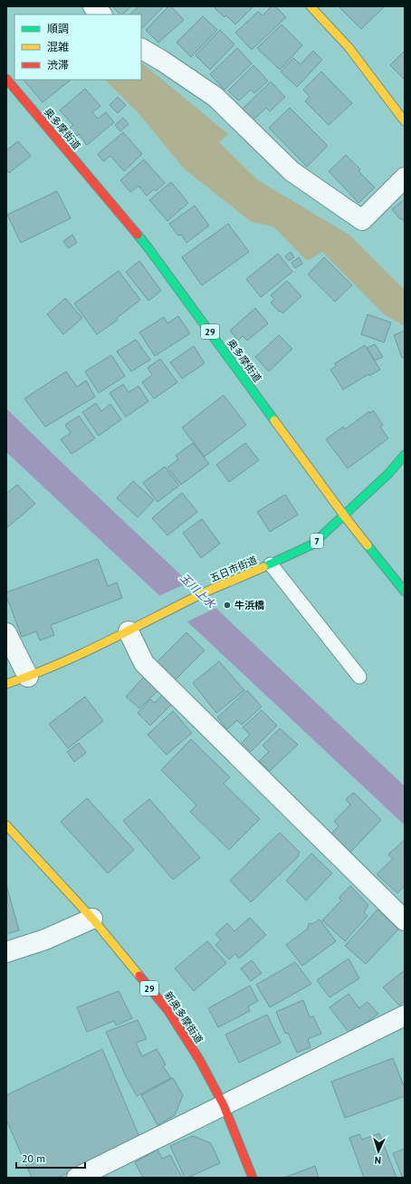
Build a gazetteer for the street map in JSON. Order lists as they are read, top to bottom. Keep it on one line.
{"streets":{"main road":["奥多摩街道","29","7","五日市街道","新奥多摩街道"]},"crossings":[["奥多摩街道","五日市街道"]],"water":["玉川上水"],"places":["牛浜橋"],"legend":["順調","混雑","渋滞"],"scale_bar":"20 m","north":"bottom"}
